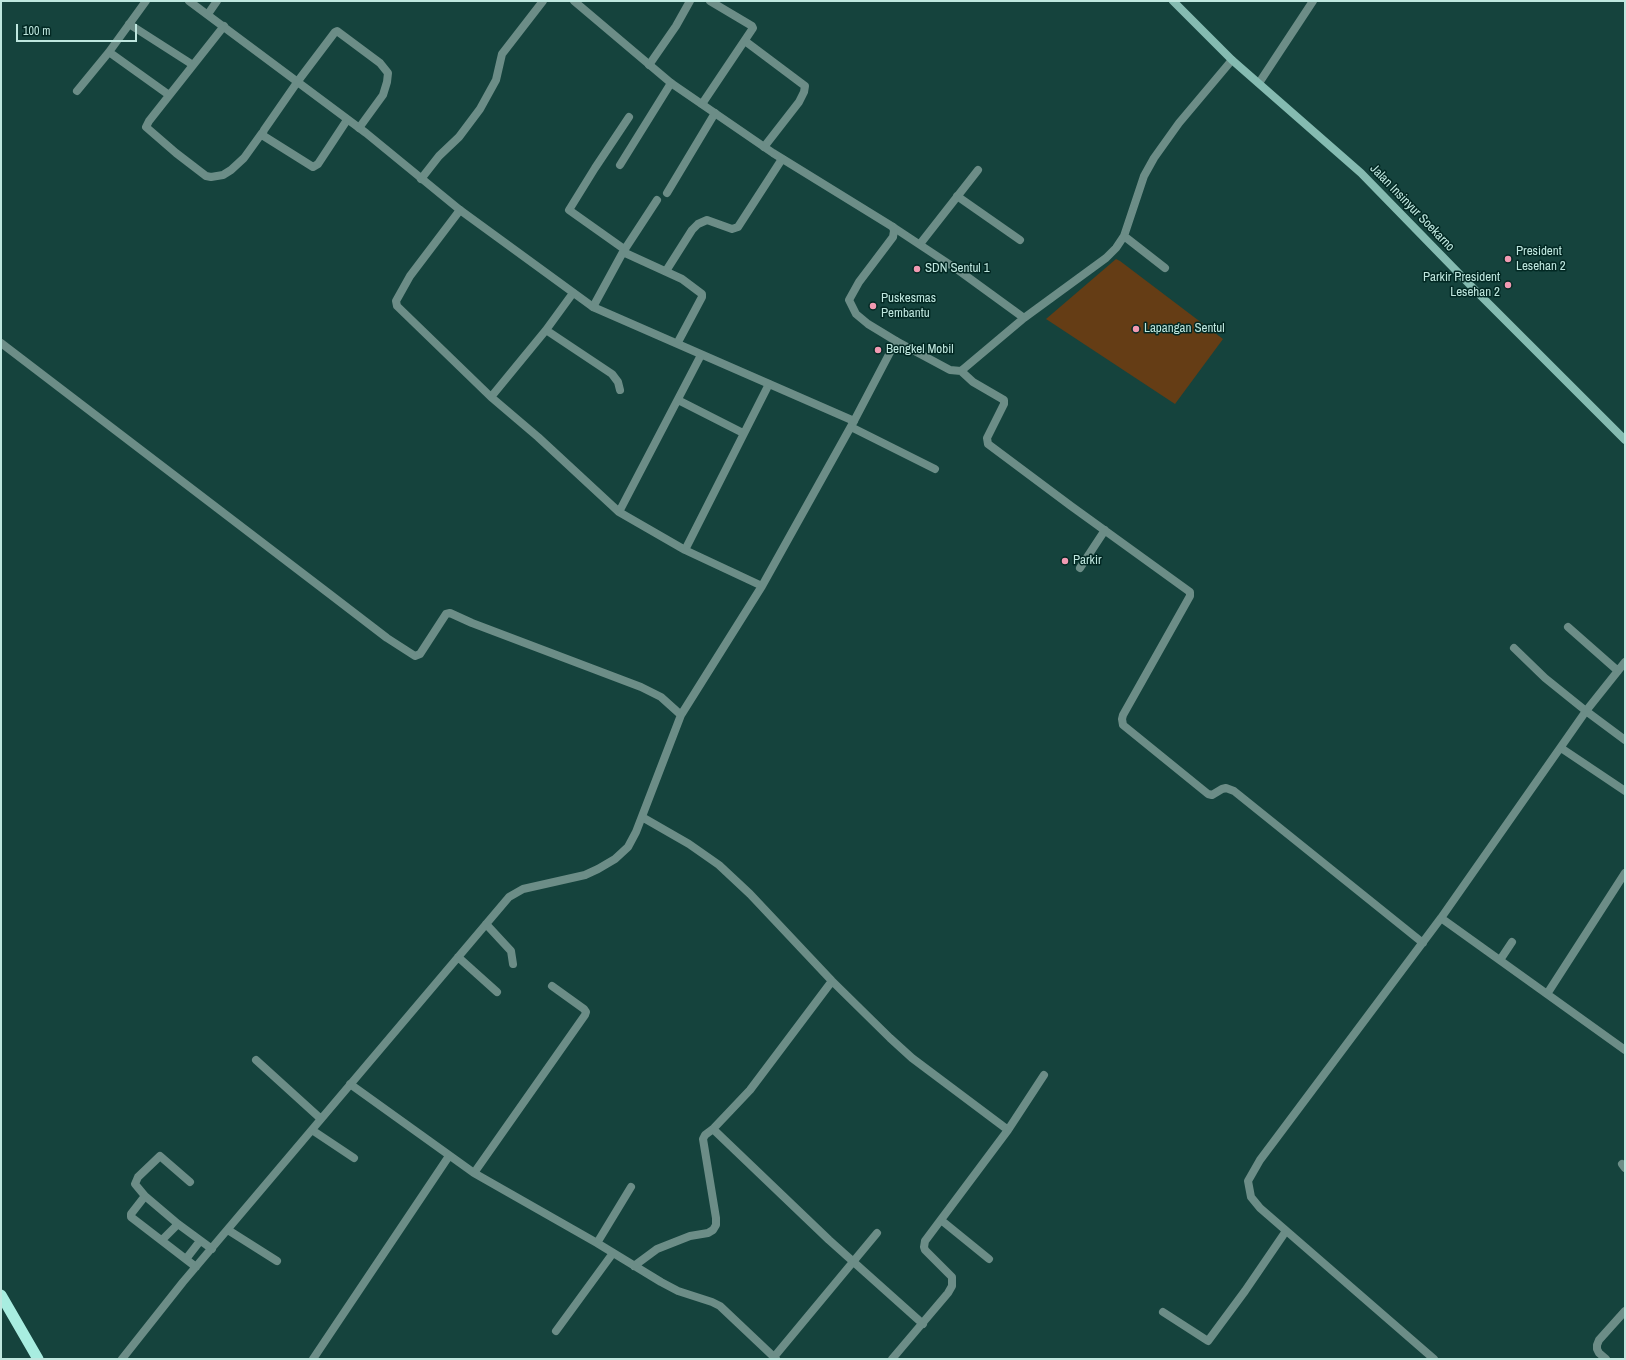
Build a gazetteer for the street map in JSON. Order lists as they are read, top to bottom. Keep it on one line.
{"streets":{"main road":["Jalan Insinyur Soekarno"]},"places":["President Lesehan 2","SDN Sentul 1","Parkir President Lesehan 2","Puskesmas Pembantu","Lapangan Sentul","Bengkel Mobil","Parkir"],"scale_bar":"100 m"}
